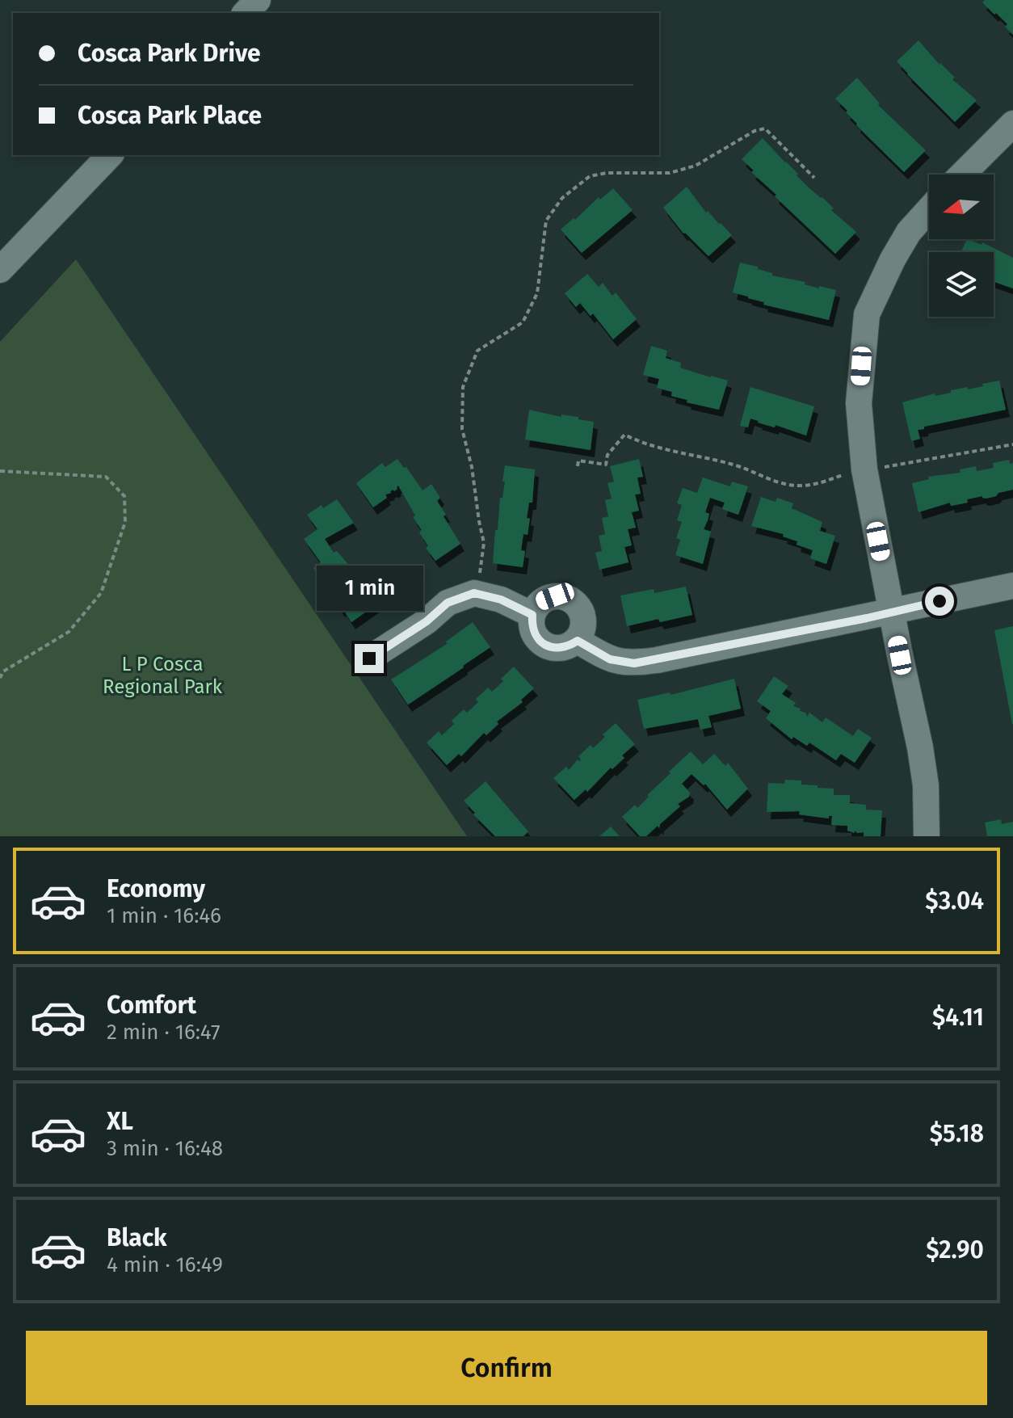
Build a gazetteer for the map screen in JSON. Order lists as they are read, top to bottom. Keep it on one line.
{"parks":["L P Cosca Regional Park"],"north":"left","page":{"banner":["Cosca Park Drive","Cosca Park Place"],"bubble":"1 min","list":[{"name":"Economy","note":"1 min · 16:46","value":"$3.04"},{"name":"Comfort","note":"2 min · 16:47","value":"$4.11"},{"name":"XL","note":"3 min · 16:48","value":"$5.18"},{"name":"Black","note":"4 min · 16:49","value":"$2.90"}],"buttons":"Confirm"}}
